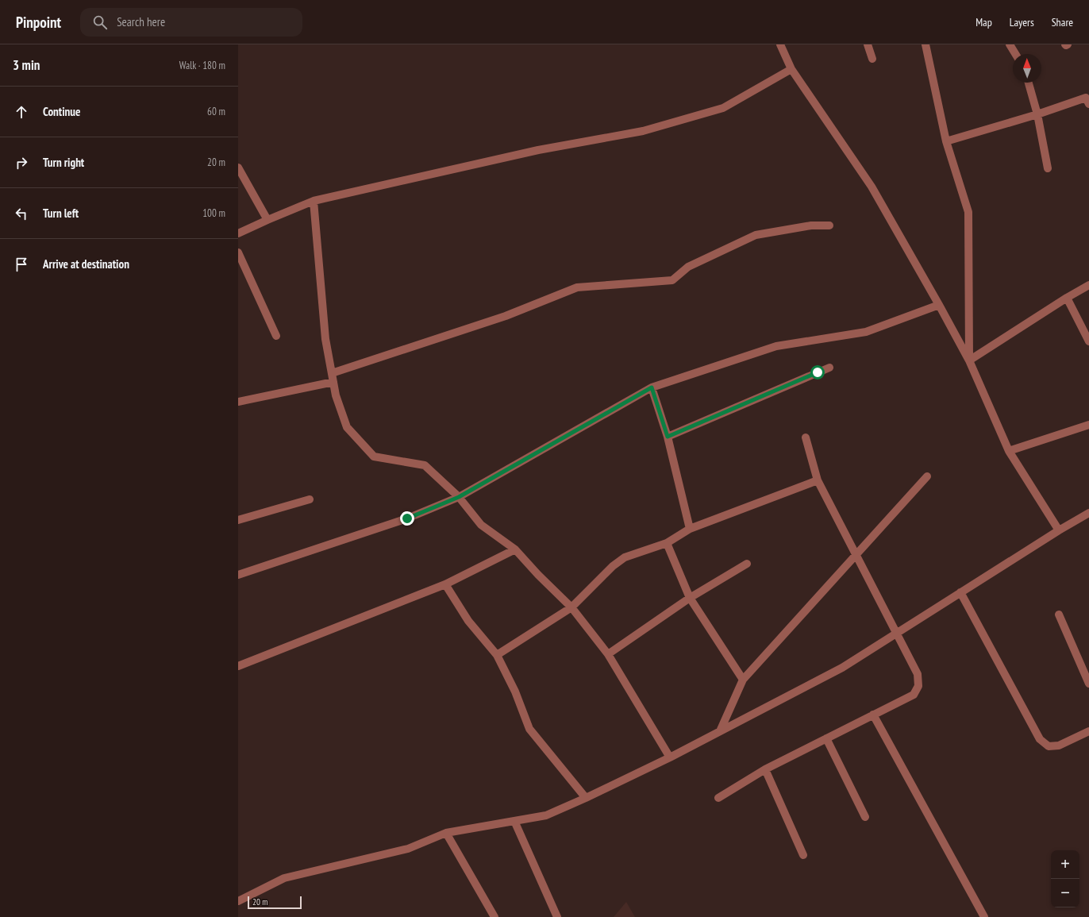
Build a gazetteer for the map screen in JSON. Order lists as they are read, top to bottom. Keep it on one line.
{"scale_bar":"20 m","north":"top","page":{"header":"Pinpoint","search":"Search here","nav":["Map","Layers","Share"],"heading":["3 min","Walk · 180 m"],"list":[["Continue","60 m"],["Turn right","20 m"],["Turn left","100 m"],"Arrive at destination"],"map_buttons":["+","−"],"scale":"20 m"}}
